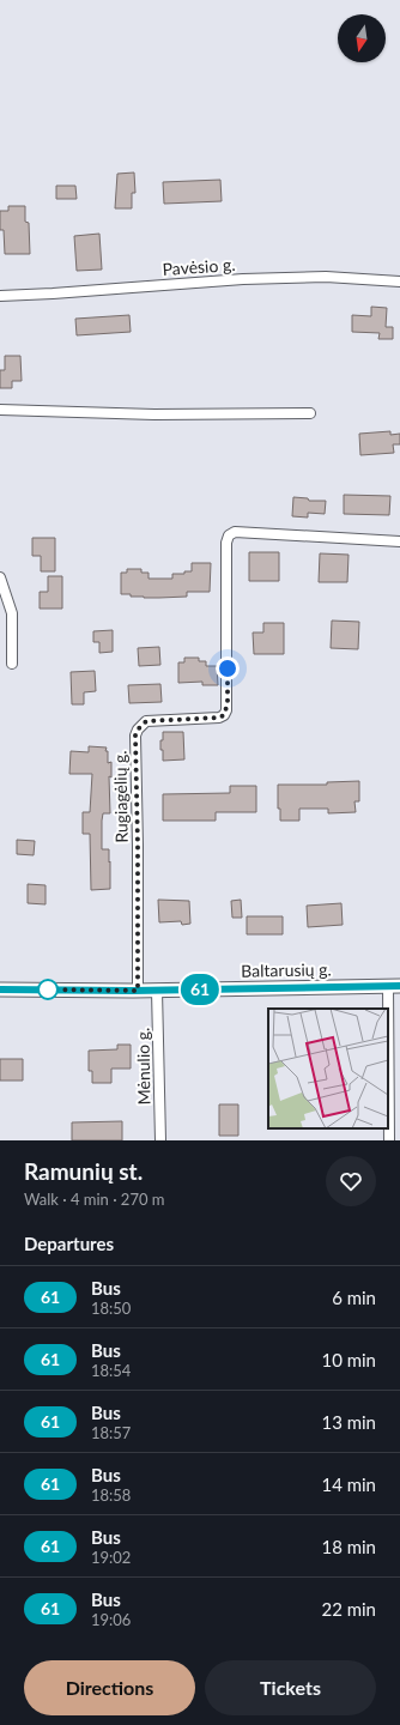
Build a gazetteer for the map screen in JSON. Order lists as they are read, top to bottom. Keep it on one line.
{"streets":{"main road":["Baltarusių g."],"street":["Pavėsio g.","Rugiagėlių g.","Mėnulio g."]},"crossings":[["Rugiagėlių g.","Baltarusių g."],["Baltarusių g.","Mėnulio g."]],"lines":["bus line 61"],"north":"bottom","page":{"on_map":"61","heading":[["Ramunių st.","Walk · 4 min · 270 m"],"Departures"],"list":[{"mark":"61","name":"Bus","note":"18:50","value":"6 min"},{"mark":"61","name":"Bus","note":"18:54","value":"10 min"},{"mark":"61","name":"Bus","note":"18:57","value":"13 min"},{"mark":"61","name":"Bus","note":"18:58","value":"14 min"},{"mark":"61","name":"Bus","note":"19:02","value":"18 min"},{"mark":"61","name":"Bus","note":"19:06","value":"22 min"}],"buttons":["Directions","Tickets"]}}
